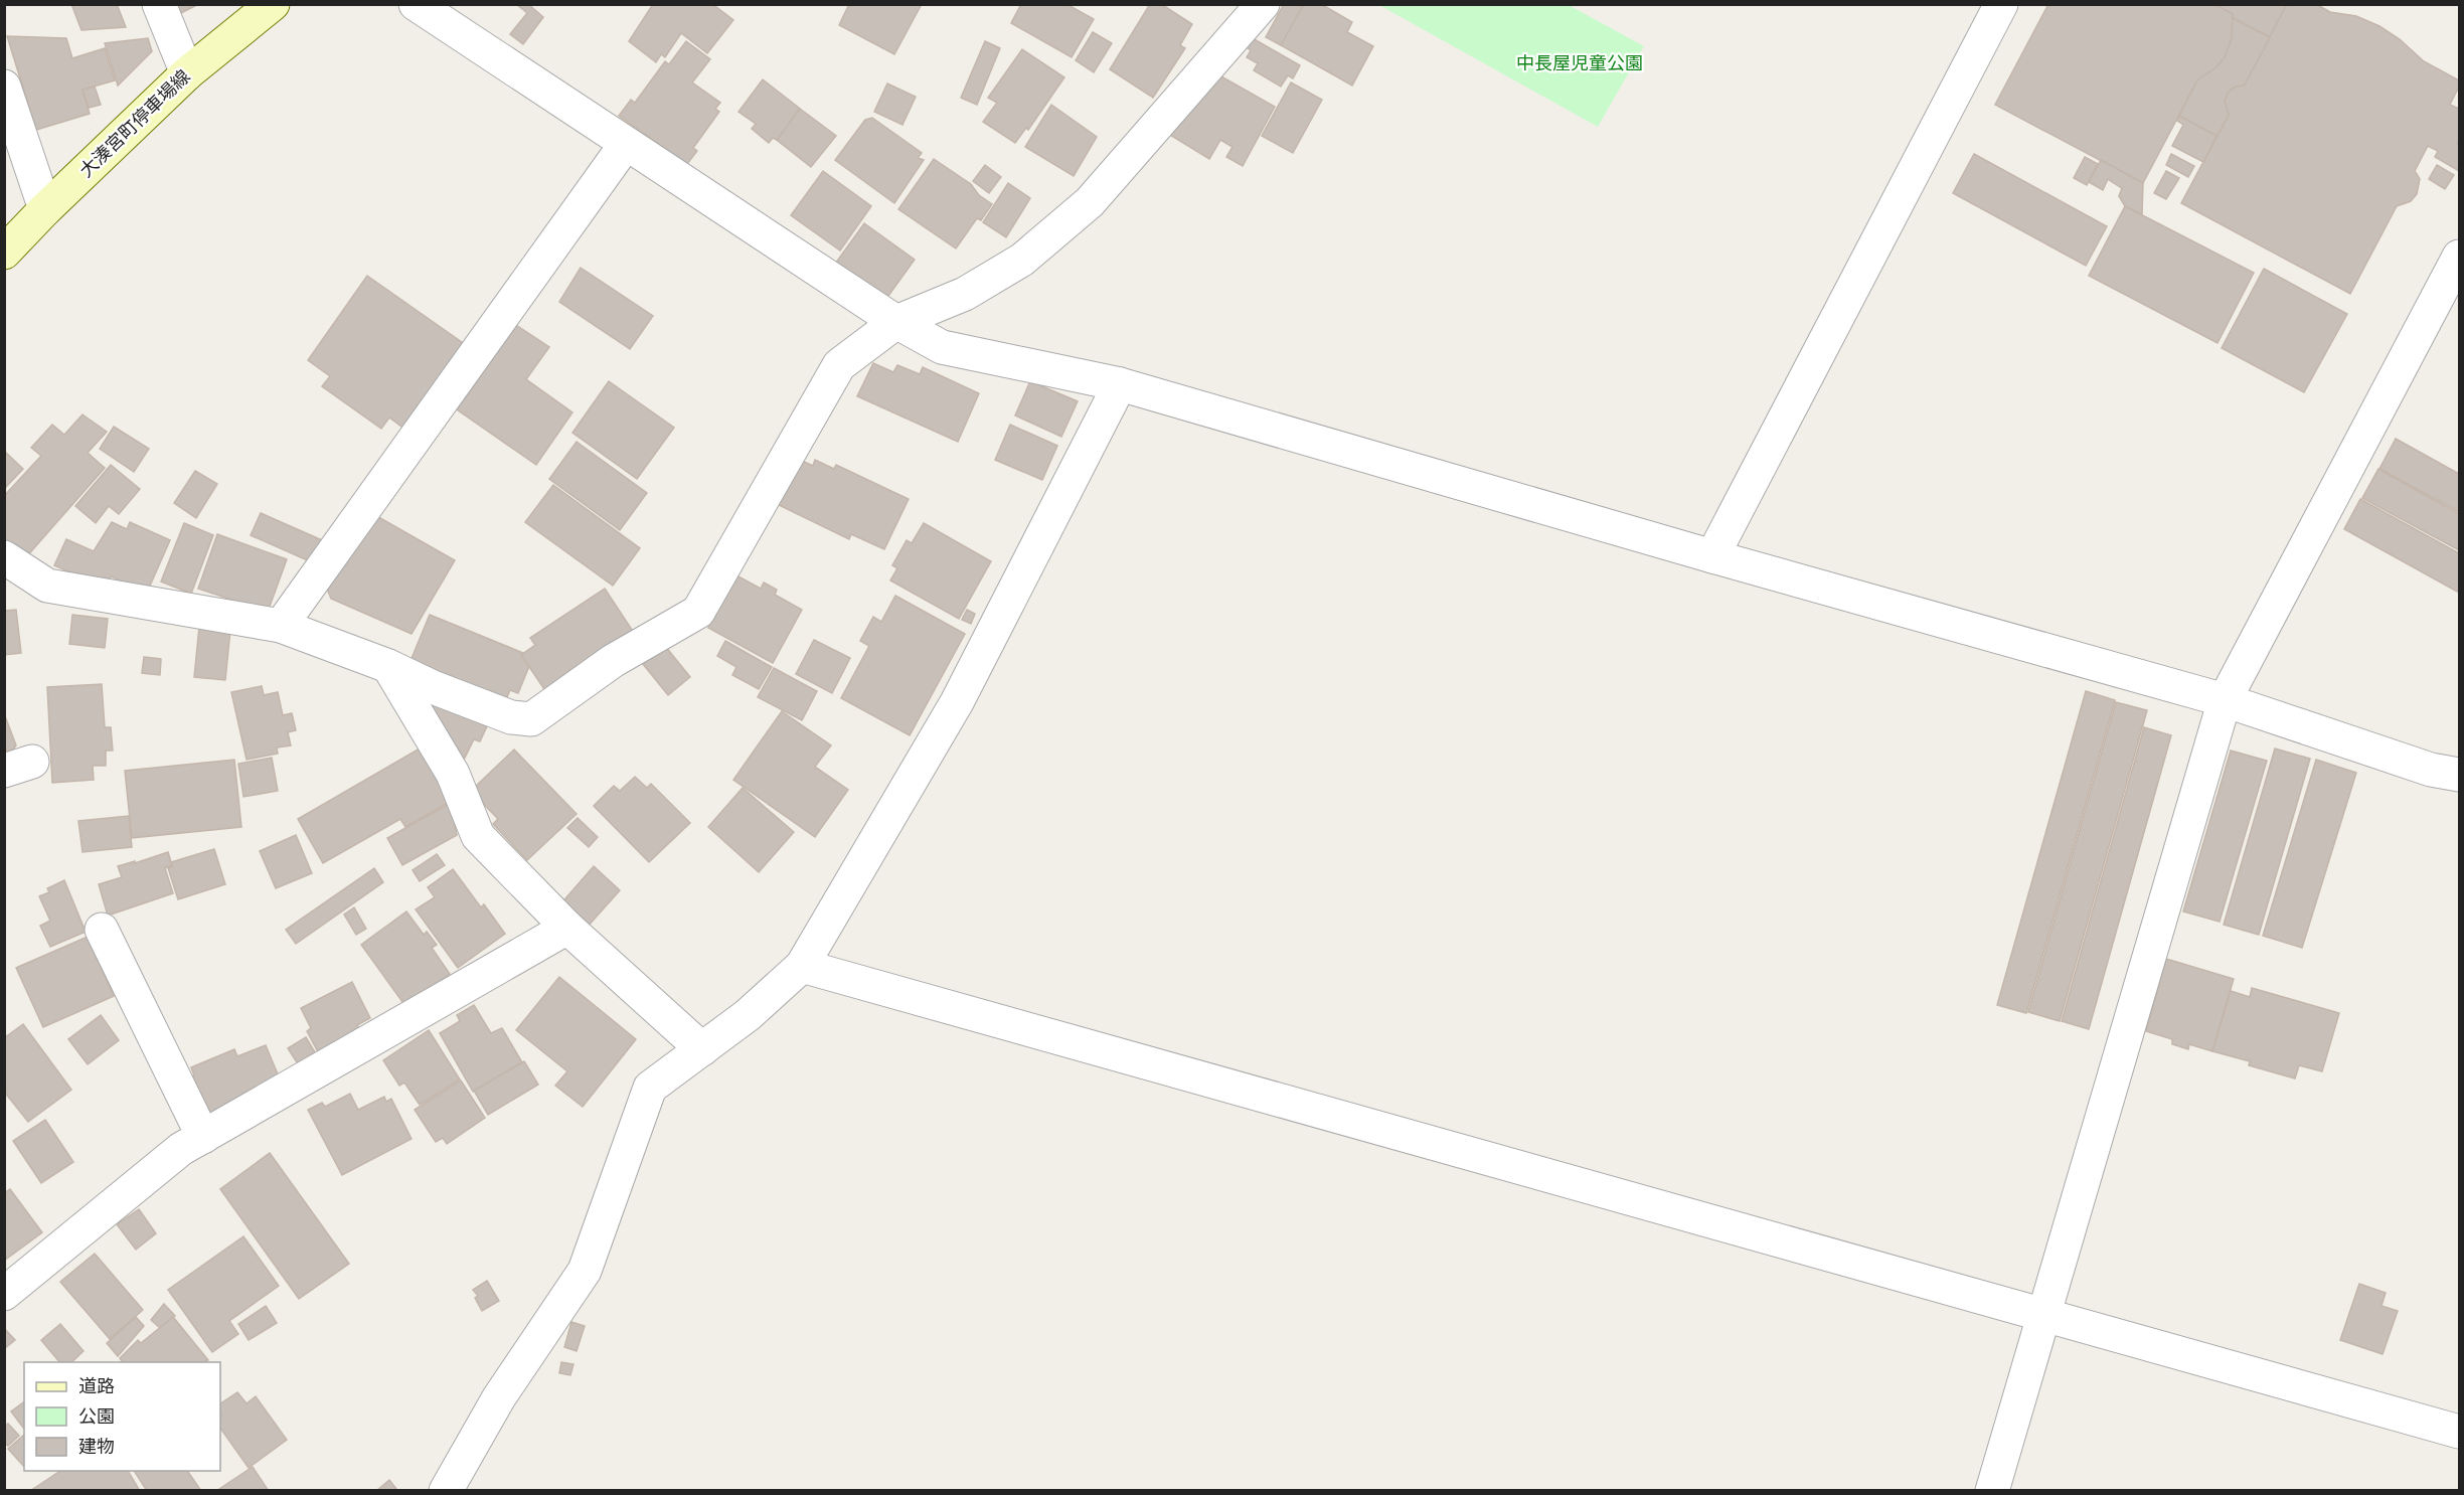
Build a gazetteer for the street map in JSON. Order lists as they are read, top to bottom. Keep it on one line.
{"streets":{"main road":["大湊宮町停車場線"]},"parks":["中長屋児童公園"],"legend":["道路","公園","建物"]}
